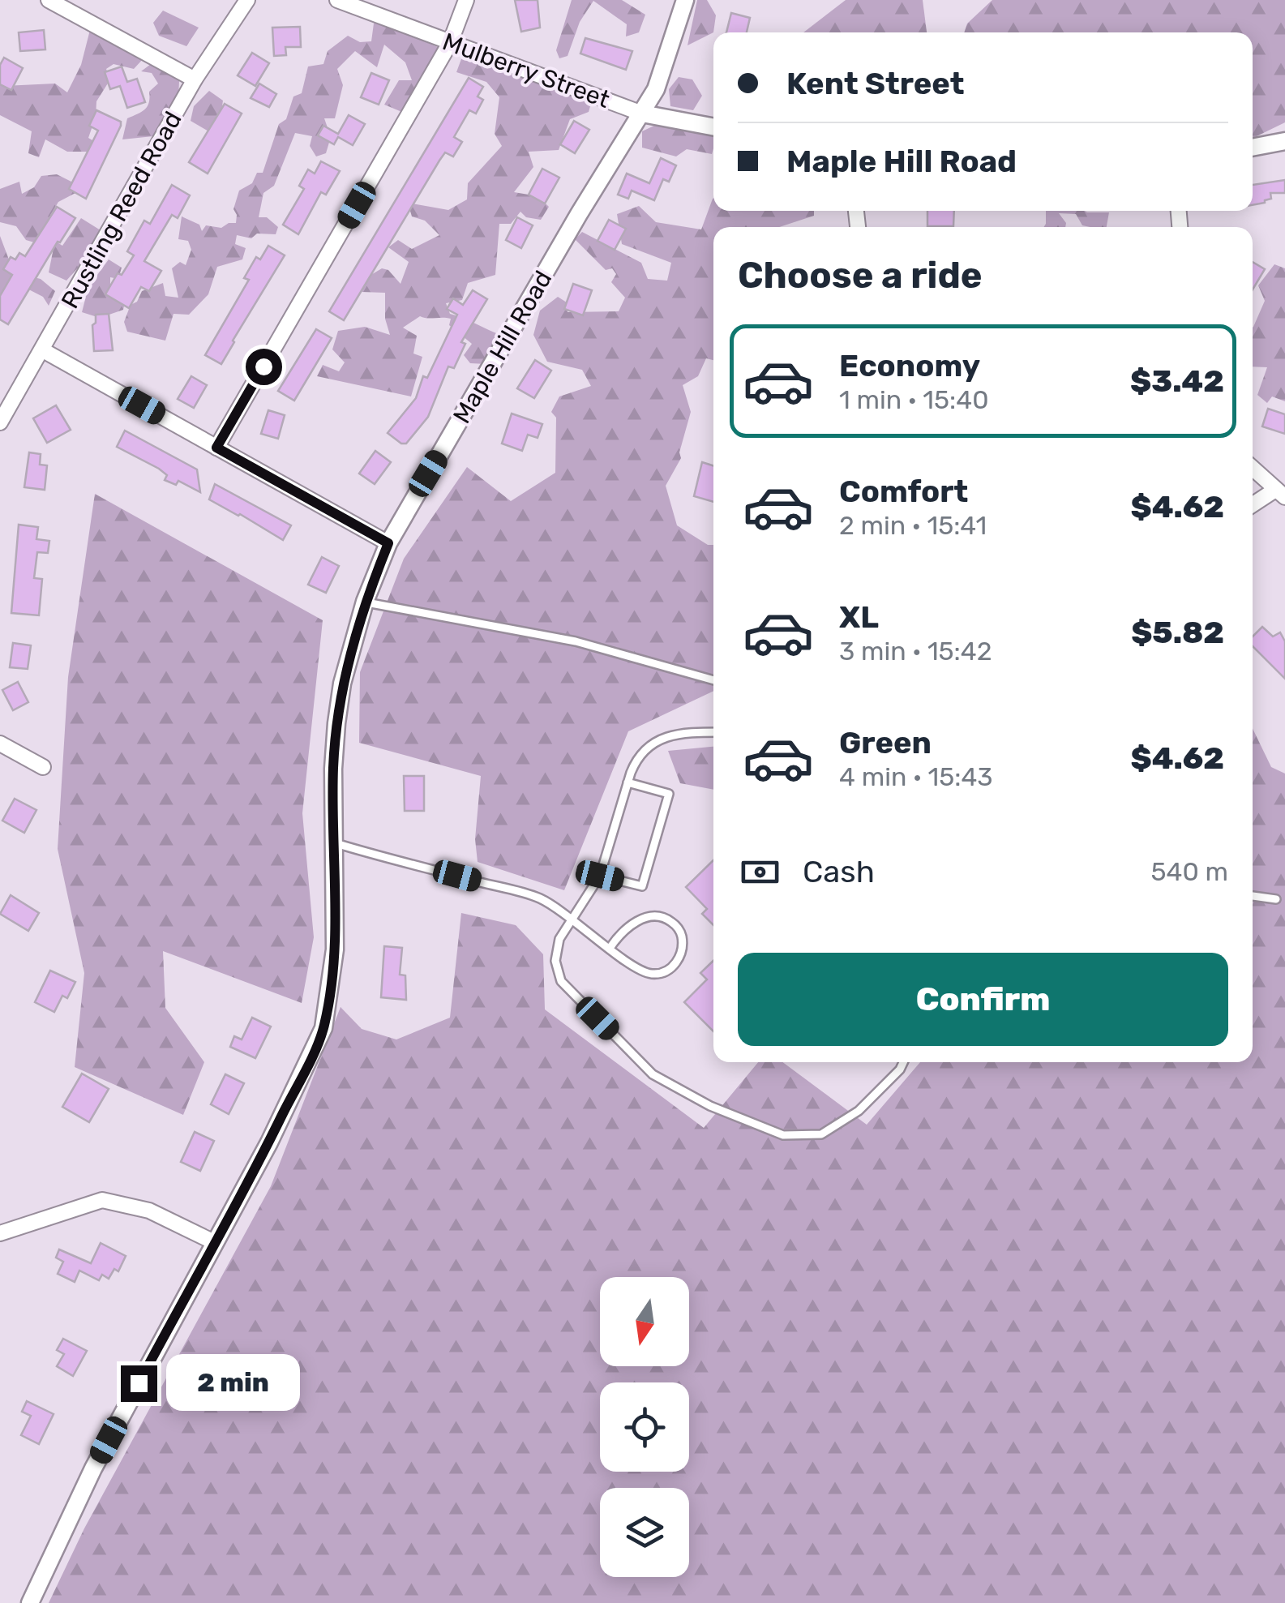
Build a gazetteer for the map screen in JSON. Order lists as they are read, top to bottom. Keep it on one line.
{"streets":{"street":["Mulberry Street","Rustling Reed Road","Maple Hill Road"]},"crossings":[["Mulberry Street","Maple Hill Road"]],"north":"bottom","page":{"banner":["Kent Street","Maple Hill Road"],"heading":"Choose a ride","list":[{"name":"Economy","note":"1 min · 15:40","value":"$3.42"},{"name":"Comfort","note":"2 min · 15:41","value":"$4.62"},{"name":"XL","note":"3 min · 15:42","value":"$5.82"},{"name":"Green","note":"4 min · 15:43","value":"$4.62"}],"pay":["Cash","540 m"],"buttons":"Confirm","bubble":"2 min"}}
